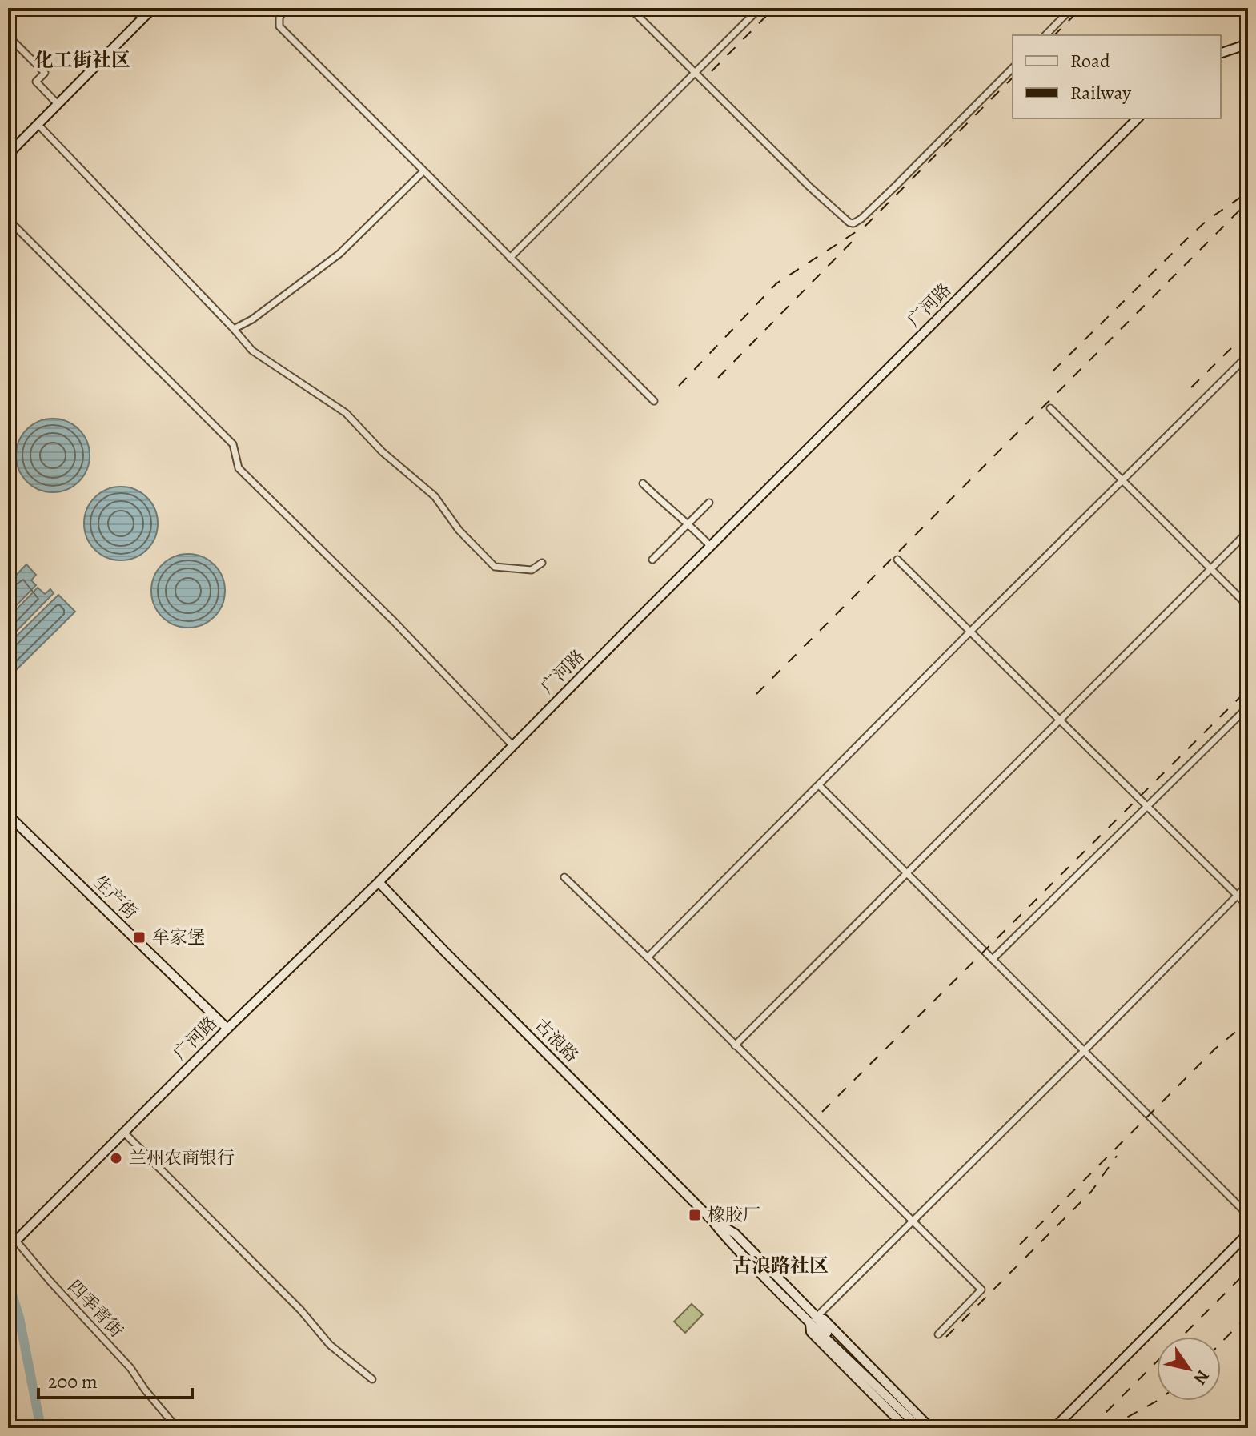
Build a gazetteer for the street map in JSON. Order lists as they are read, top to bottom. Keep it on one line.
{"streets":{"street":["广河路","生产街","古浪路","四季青街"]},"crossings":[["广河路","生产街"],["广河路","古浪路"],["广河路","四季青街"]],"districts":["化工街社区","古浪路社区"],"places":{"transit":["牟家堡","橡胶厂"],"other":["兰州农商银行"]},"legend":["Road","Railway"],"scale_bar":"200 m","north":"bottom right"}
